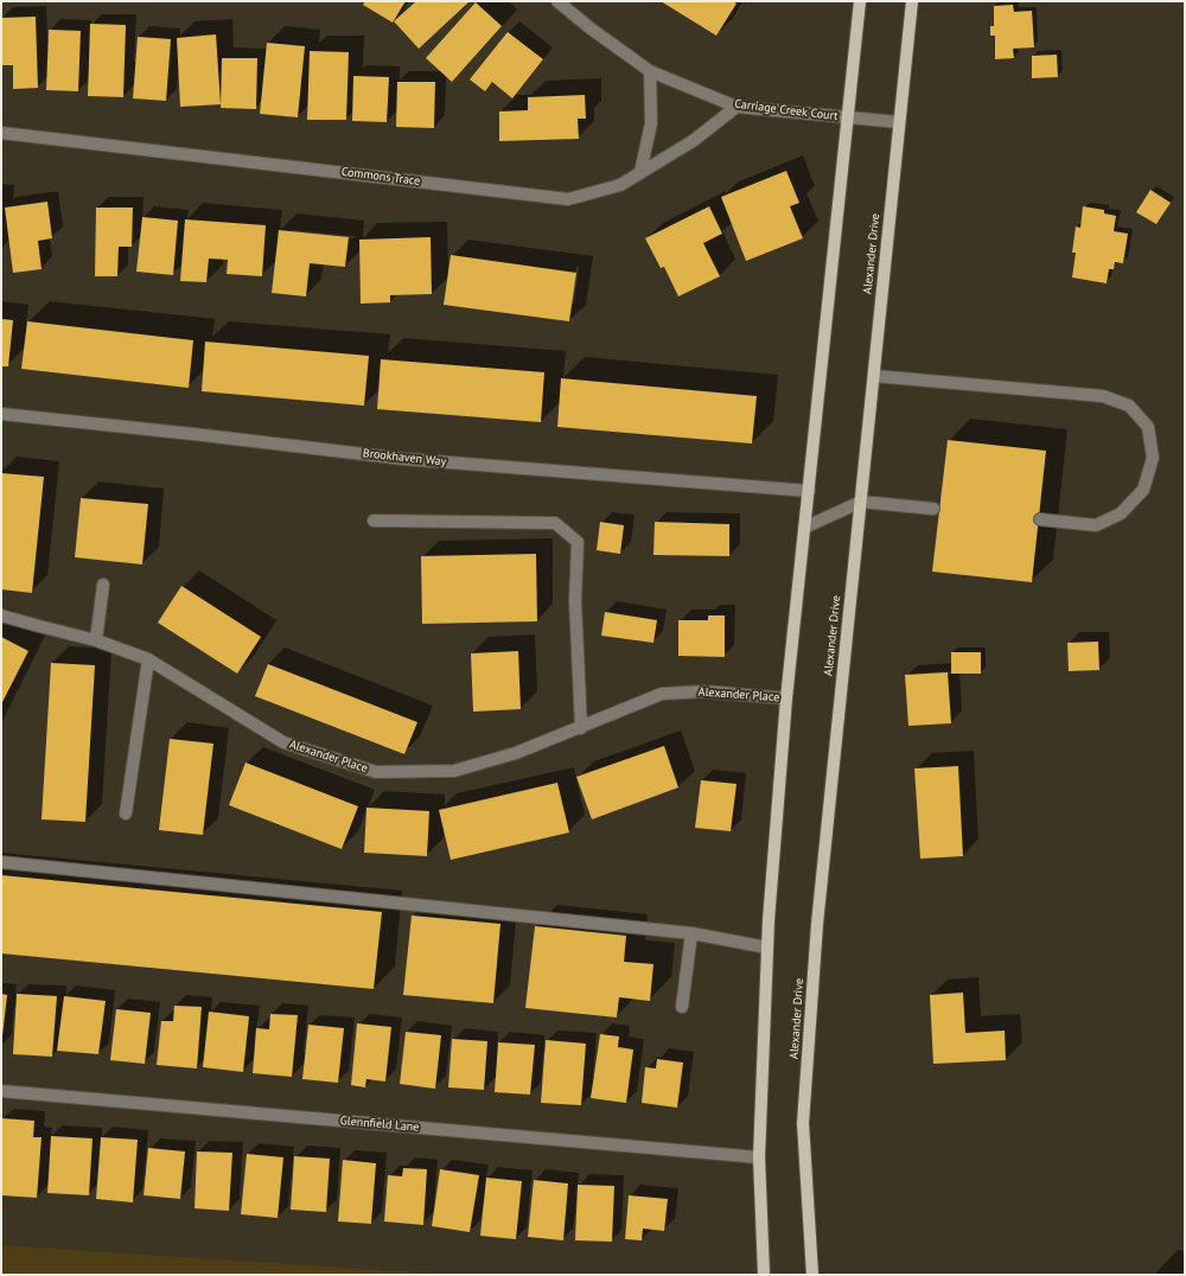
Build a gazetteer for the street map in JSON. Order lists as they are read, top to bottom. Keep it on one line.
{"streets":{"main road":["Alexander Drive"],"street":["Carriage Creek Court","Commons Trace","Brookhaven Way","Alexander Place","Glennfield Lane"]},"crossings":[["Carriage Creek Court","Commons Trace"],["Carriage Creek Court","Alexander Drive"]]}
